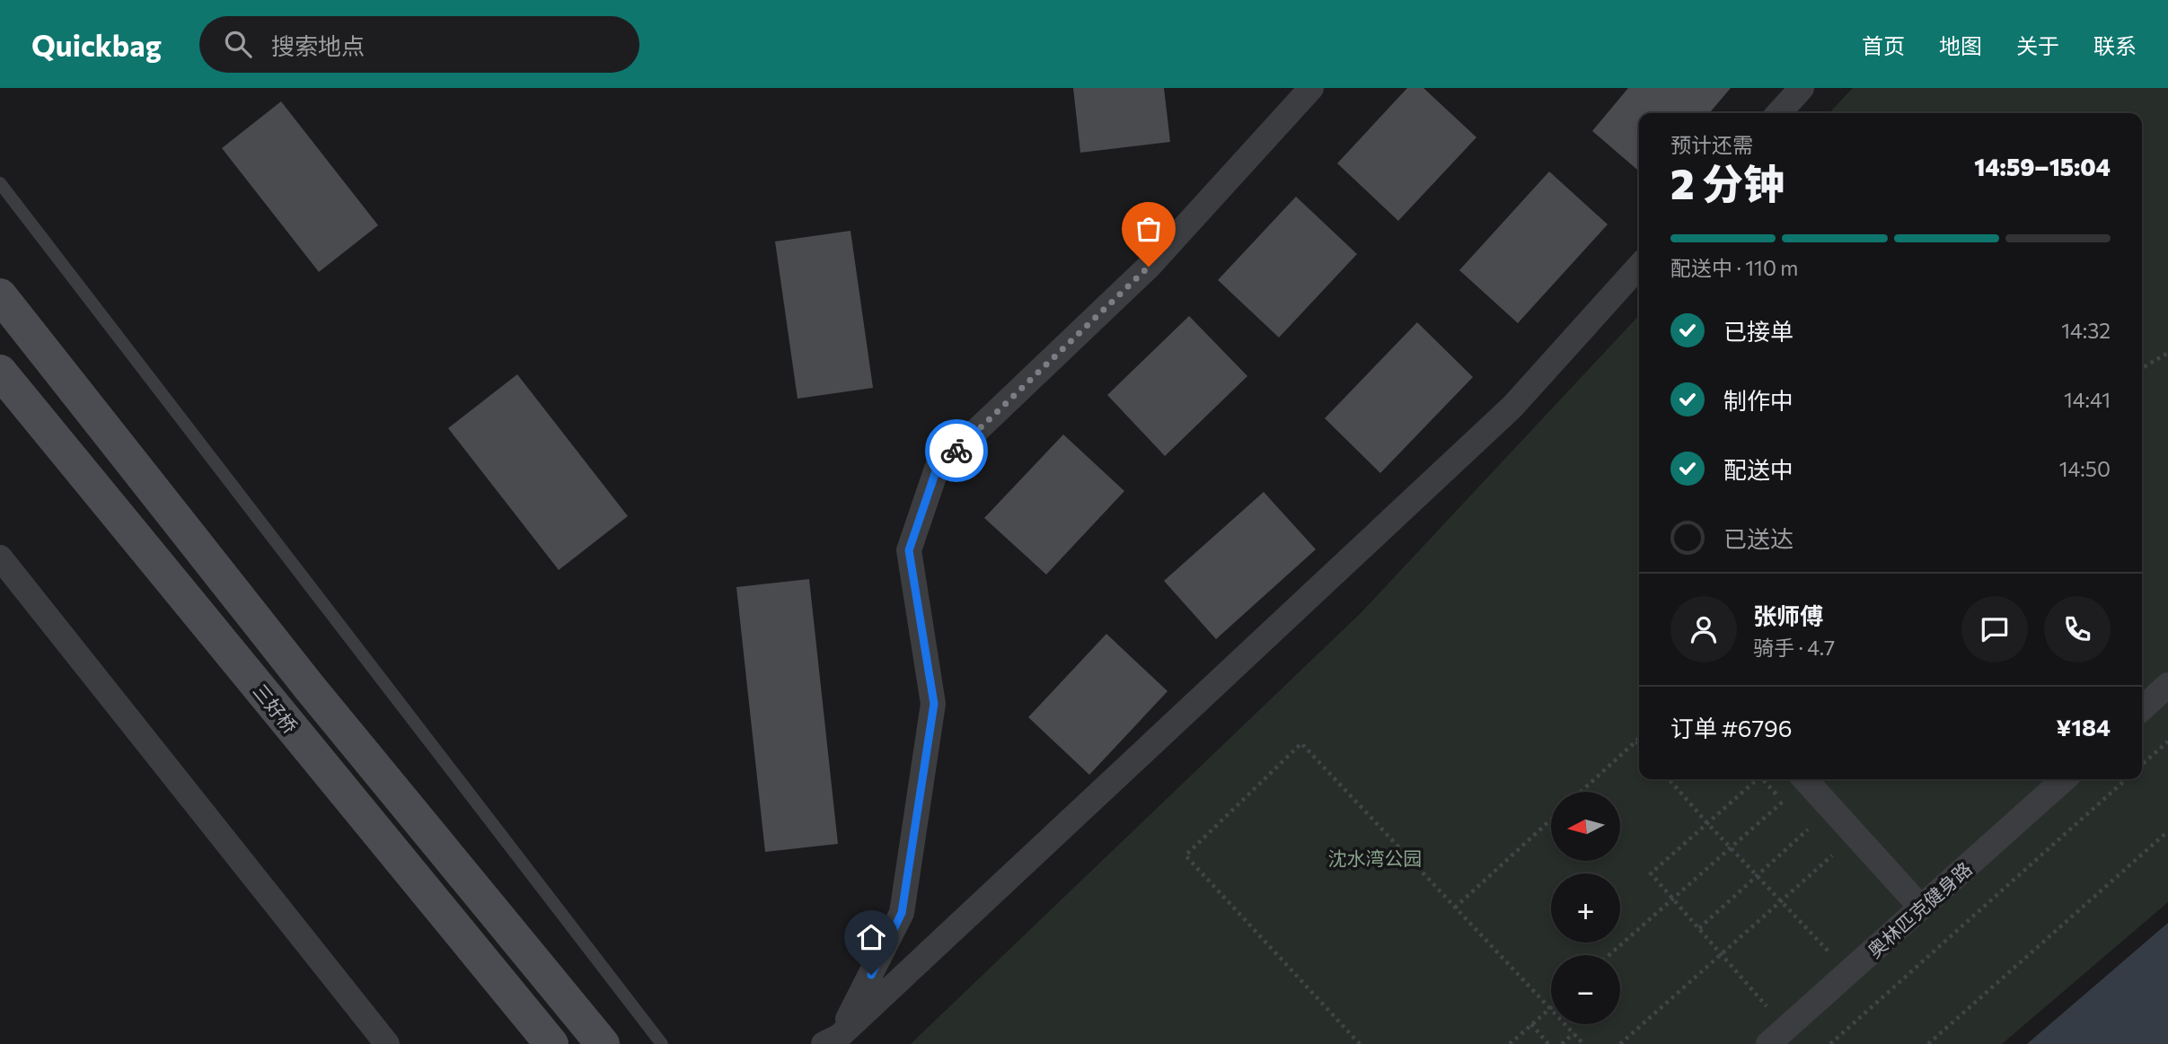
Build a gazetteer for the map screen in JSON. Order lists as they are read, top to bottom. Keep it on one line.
{"streets":{"main road":["三好桥"],"street":["奥林匹克健身路"]},"parks":["沈水湾公园"],"north":"left","page":{"header":"Quickbag","search":"搜索地点","nav":["首页","地图","关于","联系"],"heading":["2 分钟","预计还需","14:59–15:04"],"panel":["张师傅","骑手 · 4.7","订单 #6796","¥184"],"bar":"配送中 · 110 m","list":[["已接单","14:32"],["制作中","14:41"],["配送中","14:50"],"已送达"],"map_buttons":["+","−"]}}
